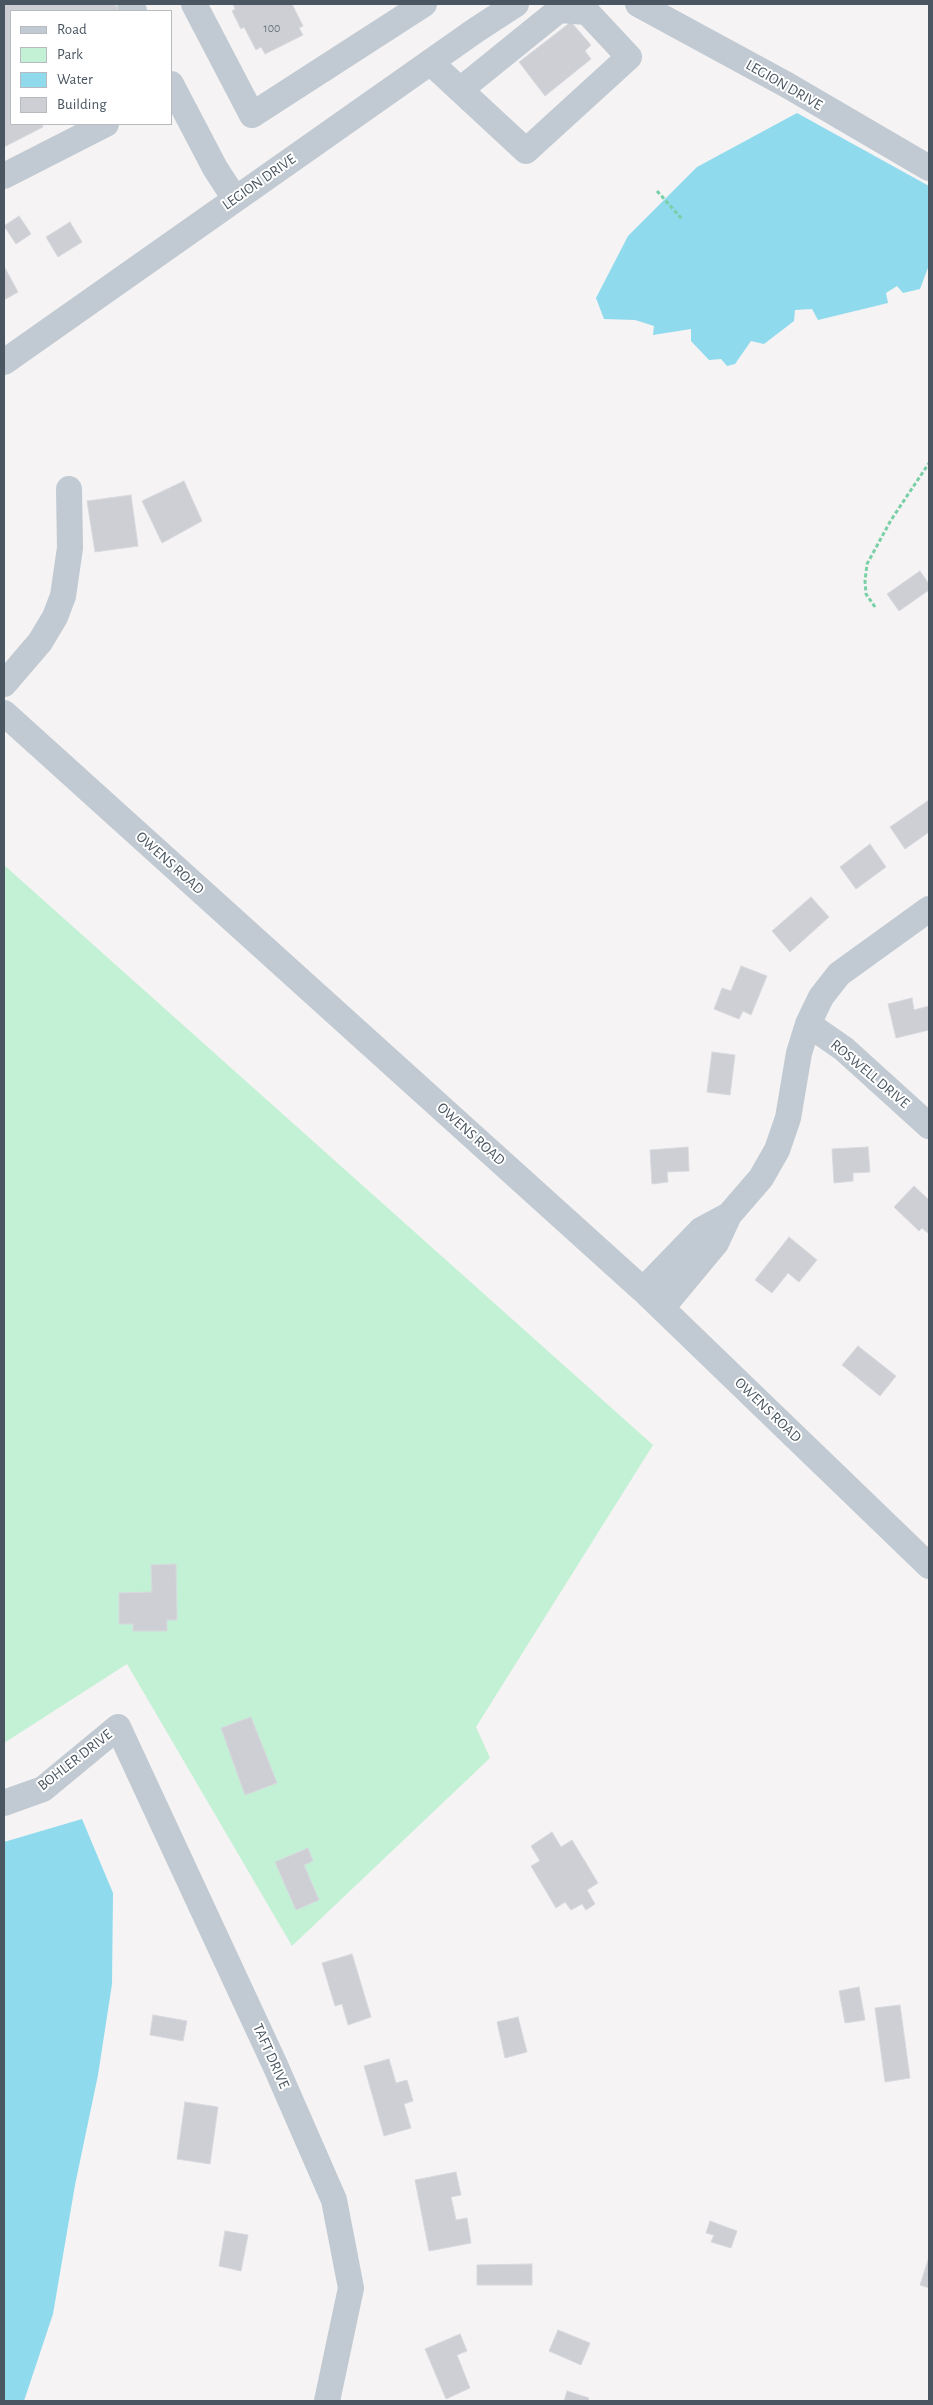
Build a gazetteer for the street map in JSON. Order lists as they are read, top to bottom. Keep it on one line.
{"streets":{"street":["LEGION DRIVE","OWENS ROAD","ROSWELL DRIVE","BOHLER DRIVE","TAFT DRIVE"]},"crossings":[["BOHLER DRIVE","TAFT DRIVE"]],"house_numbers":["100"],"legend":["Road","Park","Water","Building"]}
